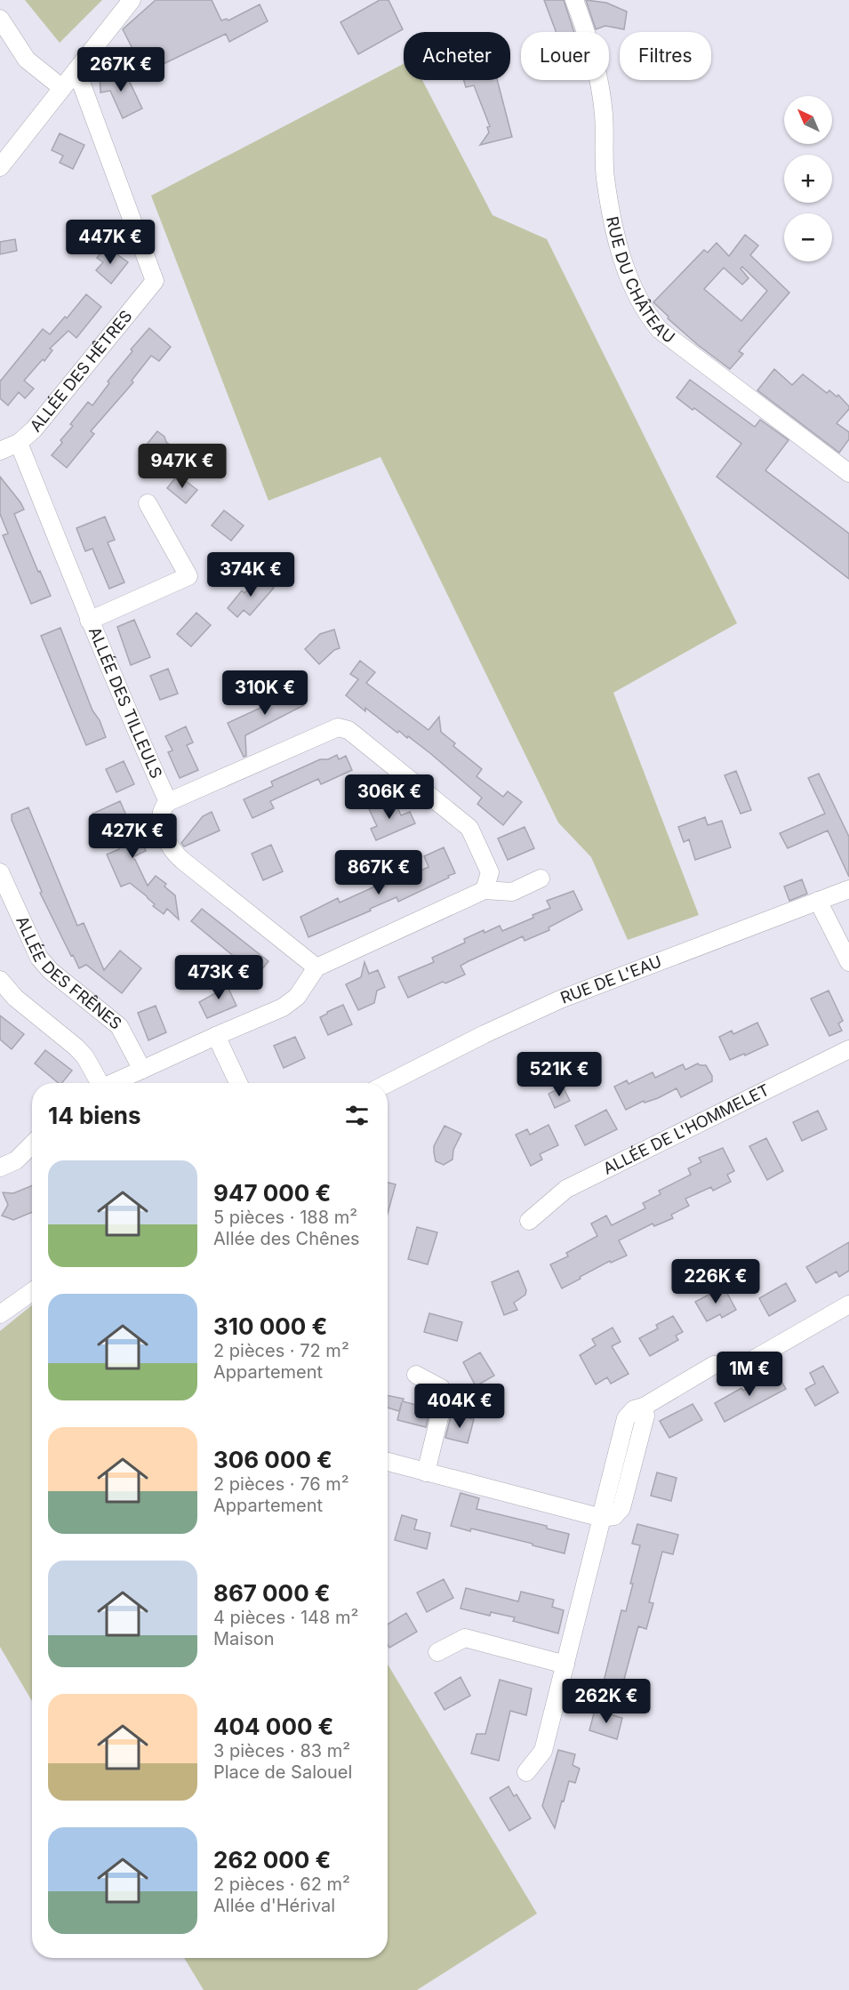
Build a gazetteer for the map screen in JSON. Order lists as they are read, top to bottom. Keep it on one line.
{"streets":{"street":["RUE DU CHÂTEAU","ALLÉE DES HÊTRES","ALLÉE DES TILLEULS","ALLÉE DES FRÊNES","RUE DE L'EAU","ALLÉE DE L'HOMMELET"]},"crossings":[["ALLÉE DES HÊTRES","ALLÉE DES TILLEULS"]],"north":"top left","page":{"chip":["Acheter","Louer","Filtres"],"price":["267K €","447K €","947K €","374K €","310K €","306K €","427K €","867K €","473K €","521K €","226K €","1M €","404K €","262K €"],"map_buttons":["+","−"],"heading":"14 biens","list":[{"name":"947 000 €","note":"5 pièces · 188 m² · Allée des Chênes"},{"name":"310 000 €","note":"2 pièces · 72 m² · Appartement"},{"name":"306 000 €","note":"2 pièces · 76 m² · Appartement"},{"name":"867 000 €","note":"4 pièces · 148 m² · Maison"},{"name":"404 000 €","note":"3 pièces · 83 m² · Place de Salouel"},{"name":"262 000 €","note":"2 pièces · 62 m² · Allée d'Hérival"}]}}
